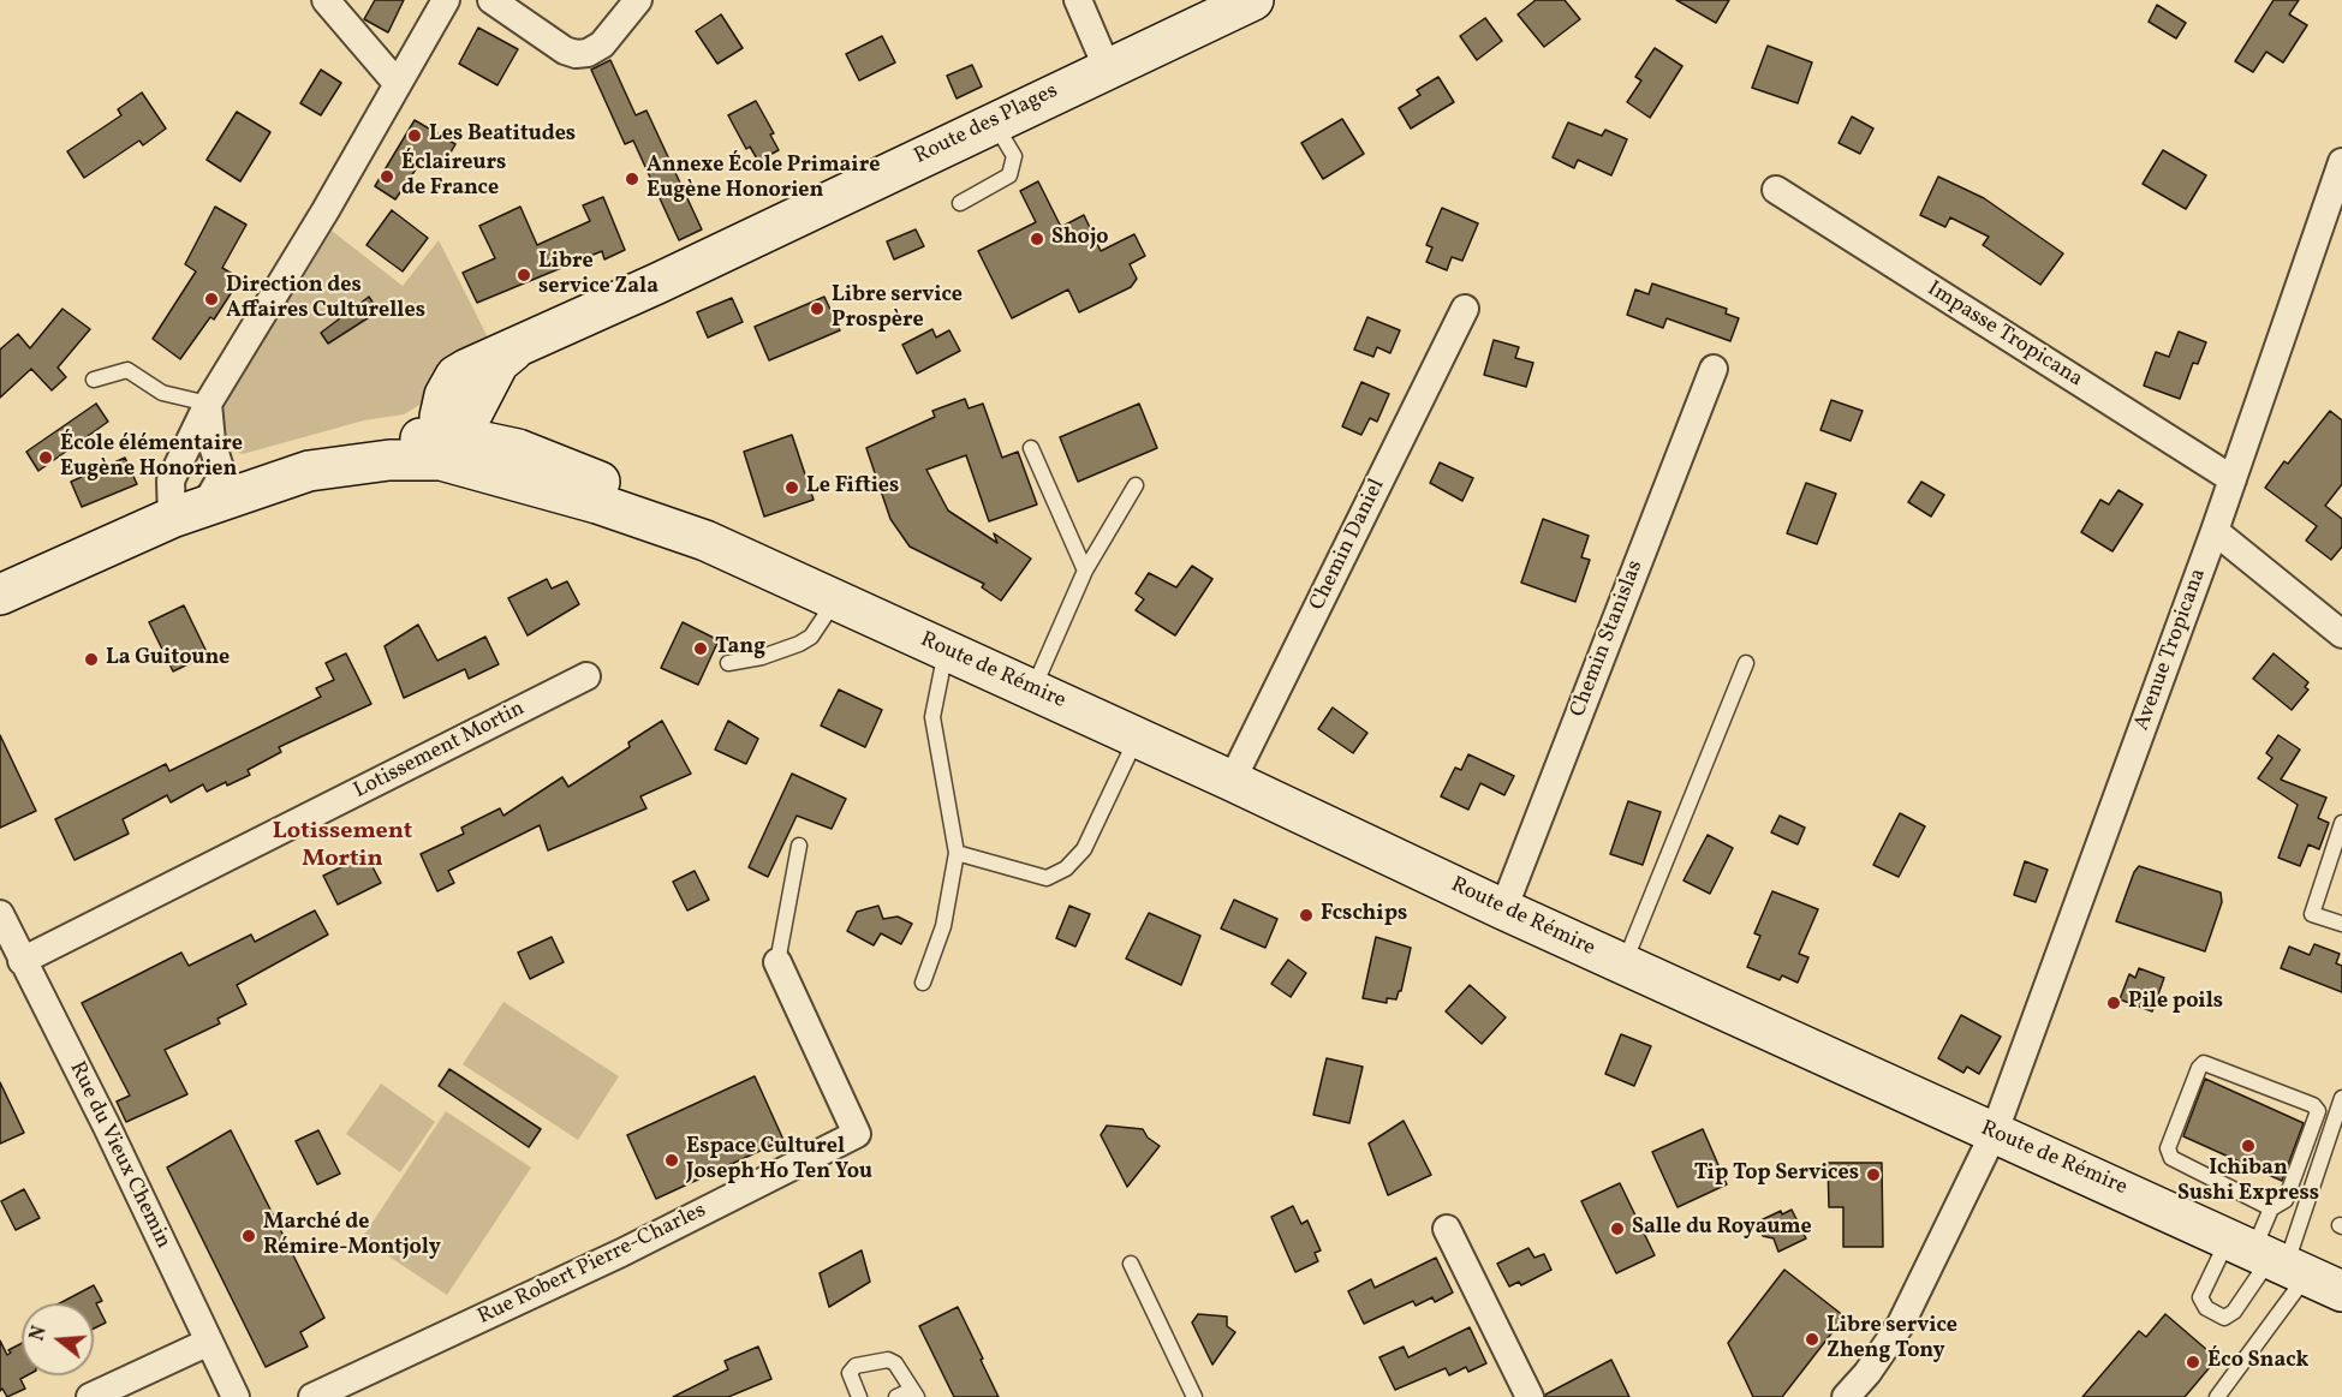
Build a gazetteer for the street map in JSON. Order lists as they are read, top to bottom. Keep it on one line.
{"streets":{"main road":["Route des Plages","Route de Rémire"],"street":["Impasse Tropicana","Chemin Daniel","Chemin Stanislas","Avenue Tropicana","Lotissement Mortin","Rue du Vieux Chemin","Rue Robert Pierre-Charles"]},"crossings":[["Route des Plages","Route de Rémire"],["Impasse Tropicana","Avenue Tropicana"],["Chemin Daniel","Route de Rémire"],["Chemin Stanislas","Route de Rémire"],["Avenue Tropicana","Route de Rémire"],["Lotissement Mortin","Rue du Vieux Chemin"]],"districts":["Lotissement Mortin"],"places":["Les Beatitudes","Éclaireurs de France","Annexe École Primaire Eugène Honorien","Shojo","Libre service Zala","Direction des Affaires Culturelles","Libre service Prospère","École élémentaire Eugène Honorien","Le Fifties","Tang","La Guitoune","Fcschips","Pile poils","Ichiban Sushi Express","Espace Culturel Joseph Ho Ten You","Tip Top Services","Salle du Royaume","Marché de Rémire-Montjoly","Libre service Zheng Tony","Éco Snack"],"north":"left"}
